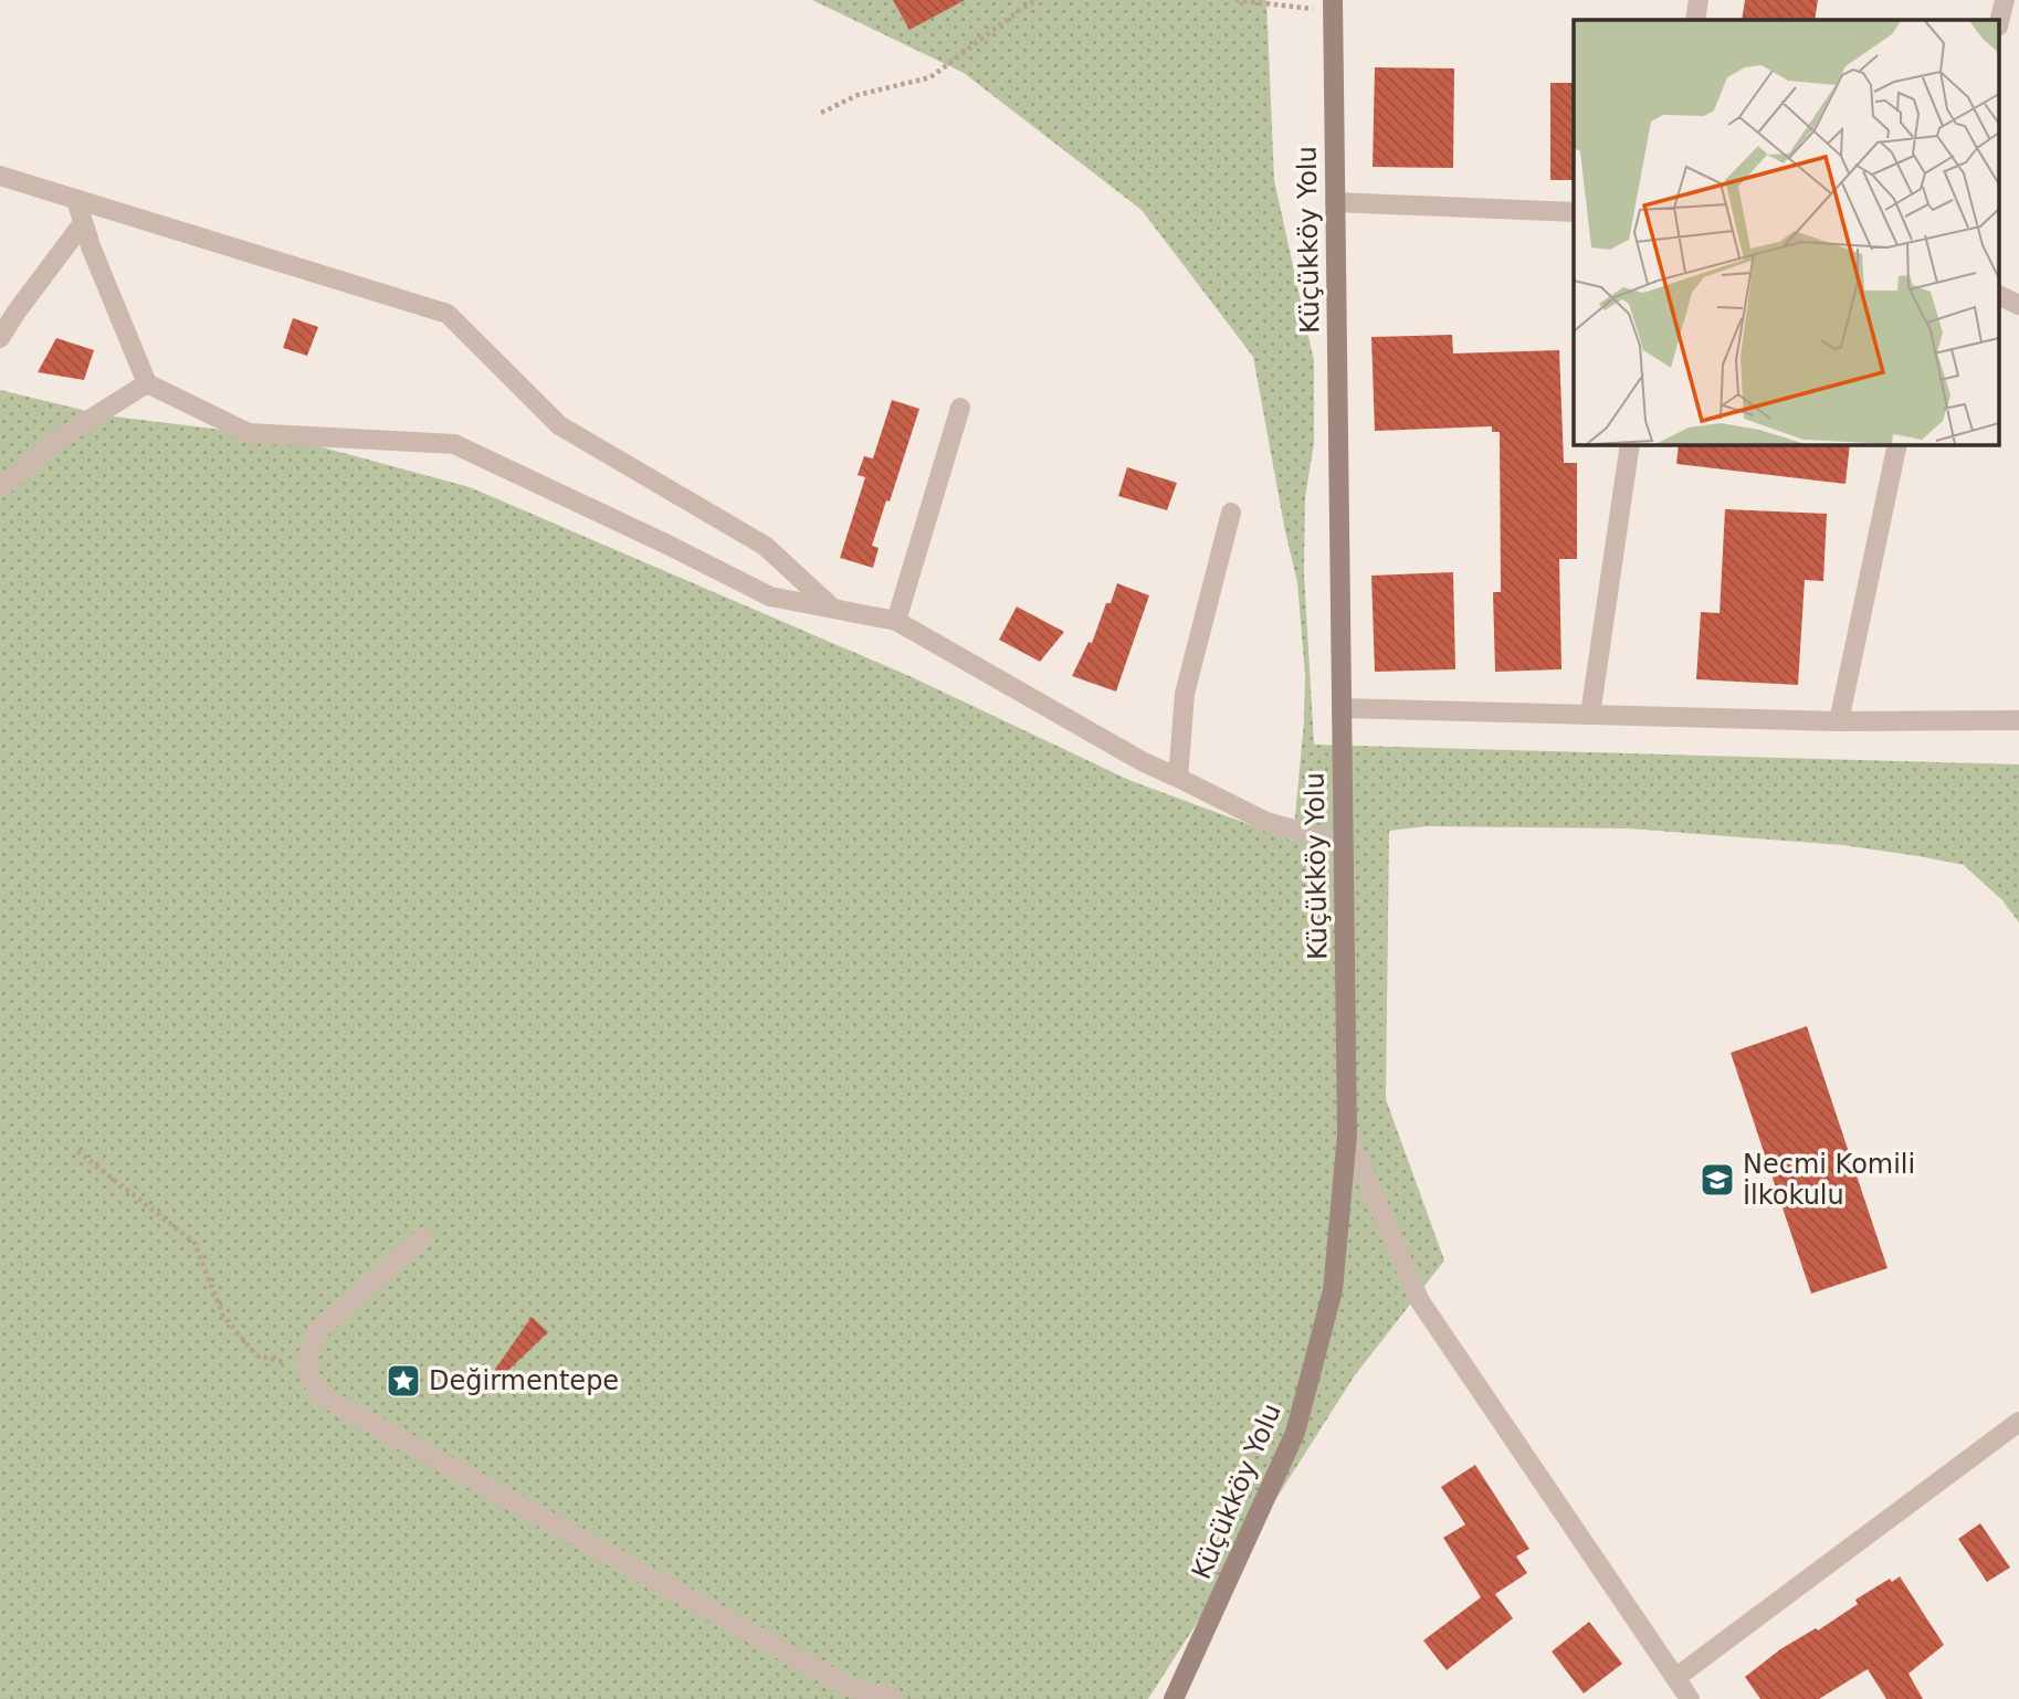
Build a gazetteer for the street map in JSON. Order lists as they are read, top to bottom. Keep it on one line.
{"streets":{"main road":["Küçükköy Yolu"]},"places":{"school or university":["Necmi Komili İlkokulu"],"place":["Değirmentepe"]}}
